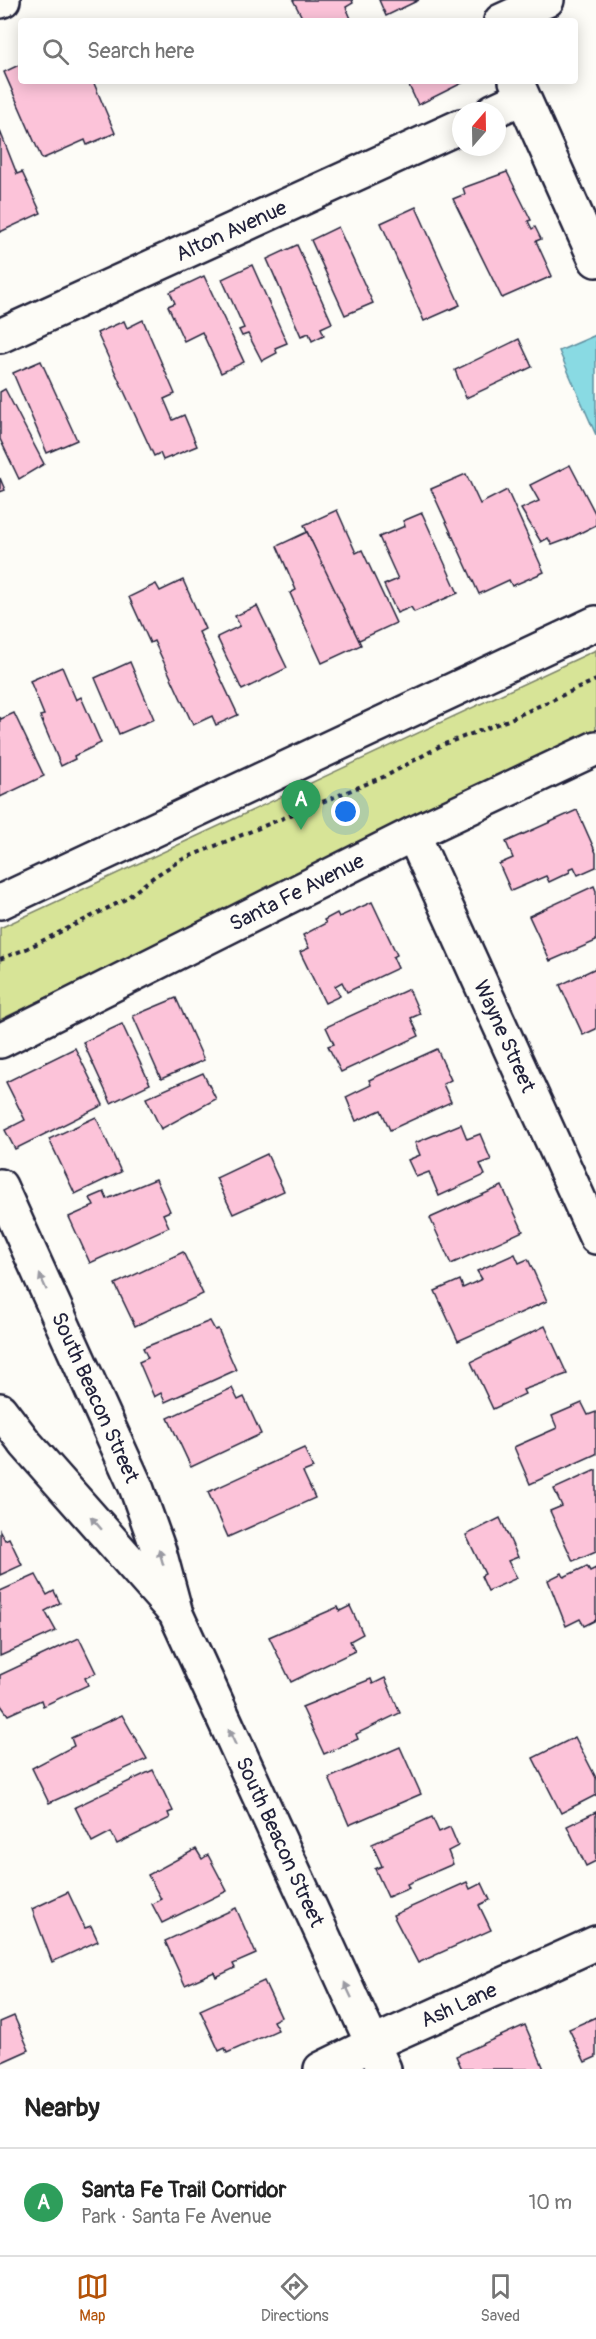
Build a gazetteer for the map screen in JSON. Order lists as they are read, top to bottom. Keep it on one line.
{"streets":{"street":["Alton Avenue","Santa Fe Avenue","Wayne Street","South Beacon Street","Ash Lane"]},"crossings":[["Santa Fe Avenue","Wayne Street"],["South Beacon Street","Ash Lane"]],"one_way":["South Beacon Street"],"north":"top","page":{"search":"Search here","pins":"A","heading":"Nearby","list":[{"mark":"A","name":"Santa Fe Trail Corridor","note":"Park · Santa Fe Avenue","value":"10 m"}],"nav":["Map","Directions","Saved"]}}
